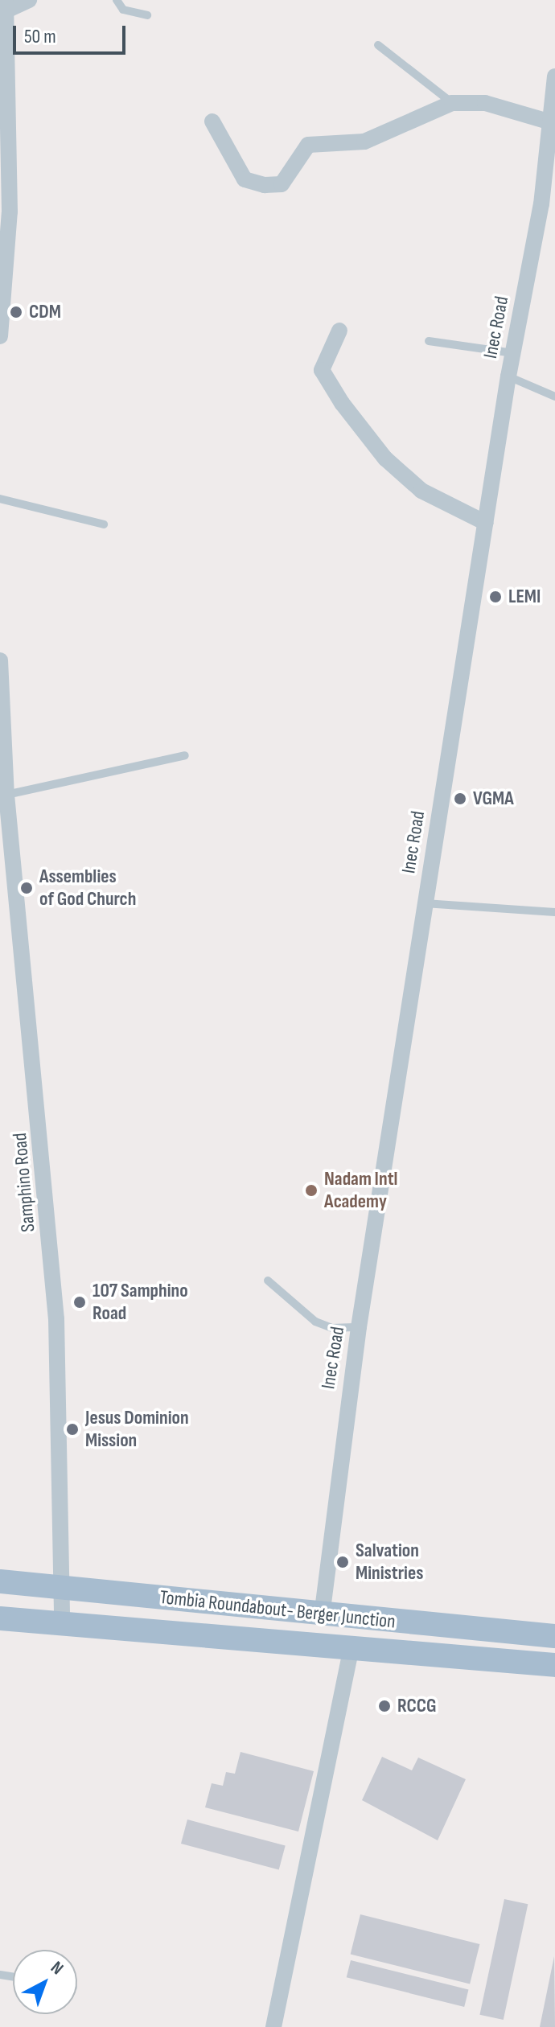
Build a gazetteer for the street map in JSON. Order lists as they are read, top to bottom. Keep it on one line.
{"streets":{"main road":["Tombia Roundabout- Berger Junction"],"street":["Inec Road","Samphino Road"]},"crossings":[["Inec Road","Tombia Roundabout- Berger Junction"],["Samphino Road","Tombia Roundabout- Berger Junction"]],"places":["CDM","LEMI","VGMA","Assemblies of God Church","Nadam Intl Academy","107 Samphino Road","Jesus Dominion Mission","Salvation Ministries","RCCG"],"scale_bar":"50 m","north":"top right"}
